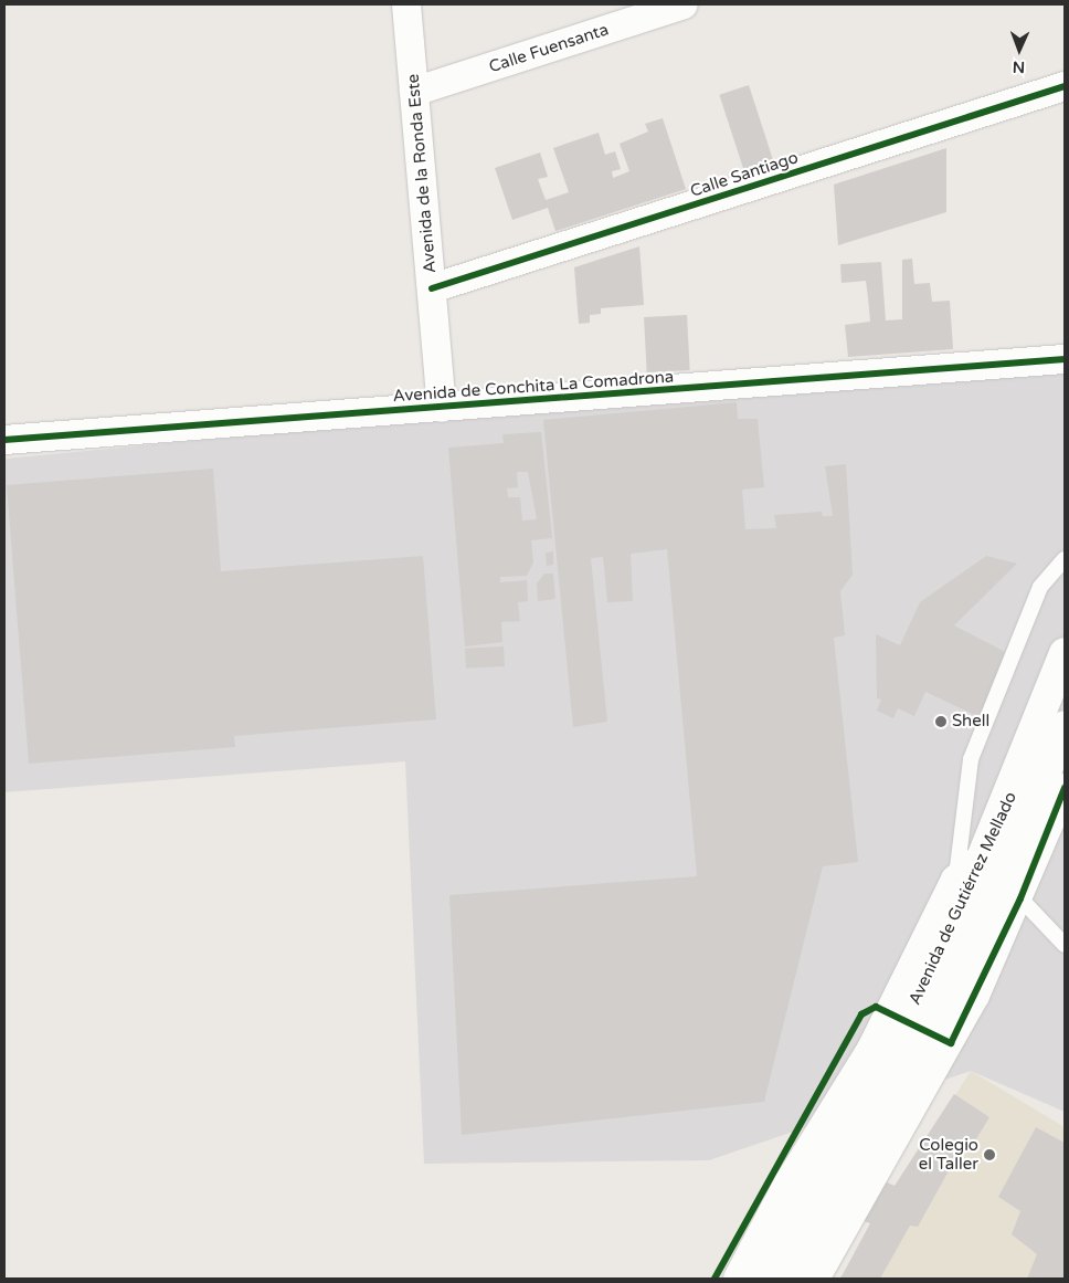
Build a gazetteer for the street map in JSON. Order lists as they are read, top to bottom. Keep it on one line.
{"streets":{"main road":["Avenida de Gutiérrez Mellado"],"street":["Calle Fuensanta","Avenida de la Ronda Este","Calle Santiago","Avenida de Conchita La Comadrona"]},"crossings":[["Calle Fuensanta","Avenida de la Ronda Este"],["Avenida de la Ronda Este","Calle Santiago"],["Avenida de la Ronda Este","Avenida de Conchita La Comadrona"]],"places":["Shell","Colegio el Taller"],"north":"bottom"}
